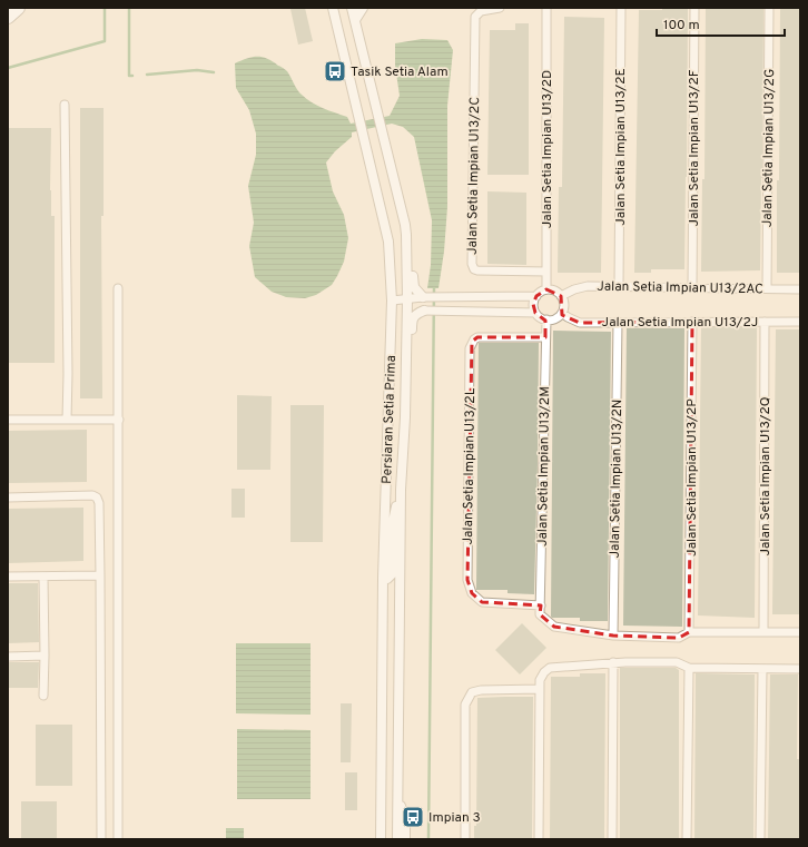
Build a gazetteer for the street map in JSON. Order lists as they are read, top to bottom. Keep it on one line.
{"streets":{"street":["Jalan Setia Impian U13/2E","Jalan Setia Impian U13/2F","Jalan Setia Impian U13/2G","Jalan Setia Impian U13/2D","Jalan Setia Impian U13/2C","Jalan Setia Impian U13/2AC","Jalan Setia Impian U13/2J","Persiaran Setia Prima","Jalan Setia Impian U13/2L","Jalan Setia Impian U13/2M","Jalan Setia Impian U13/2Q","Jalan Setia Impian U13/2P","Jalan Setia Impian U13/2N"]},"crossings":[["Jalan Setia Impian U13/2E","Jalan Setia Impian U13/2AC"],["Jalan Setia Impian U13/2F","Jalan Setia Impian U13/2AC"],["Jalan Setia Impian U13/2G","Jalan Setia Impian U13/2AC"],["Jalan Setia Impian U13/2D","Jalan Setia Impian U13/2C"],["Jalan Setia Impian U13/2D","Jalan Setia Impian U13/2AC"],["Jalan Setia Impian U13/2D","Jalan Setia Impian U13/2J"],["Jalan Setia Impian U13/2D","Jalan Setia Impian U13/2M"],["Jalan Setia Impian U13/2AC","Jalan Setia Impian U13/2J"],["Jalan Setia Impian U13/2AC","Jalan Setia Impian U13/2M"],["Jalan Setia Impian U13/2J","Jalan Setia Impian U13/2M"],["Jalan Setia Impian U13/2J","Jalan Setia Impian U13/2Q"],["Jalan Setia Impian U13/2J","Jalan Setia Impian U13/2P"],["Jalan Setia Impian U13/2J","Jalan Setia Impian U13/2N"],["Jalan Setia Impian U13/2L","Jalan Setia Impian U13/2M"],["Jalan Setia Impian U13/2M","Jalan Setia Impian U13/2N"]],"places":{"bus stop":["Tasik Setia Alam","Impian 3"]},"scale_bar":"100 m"}
